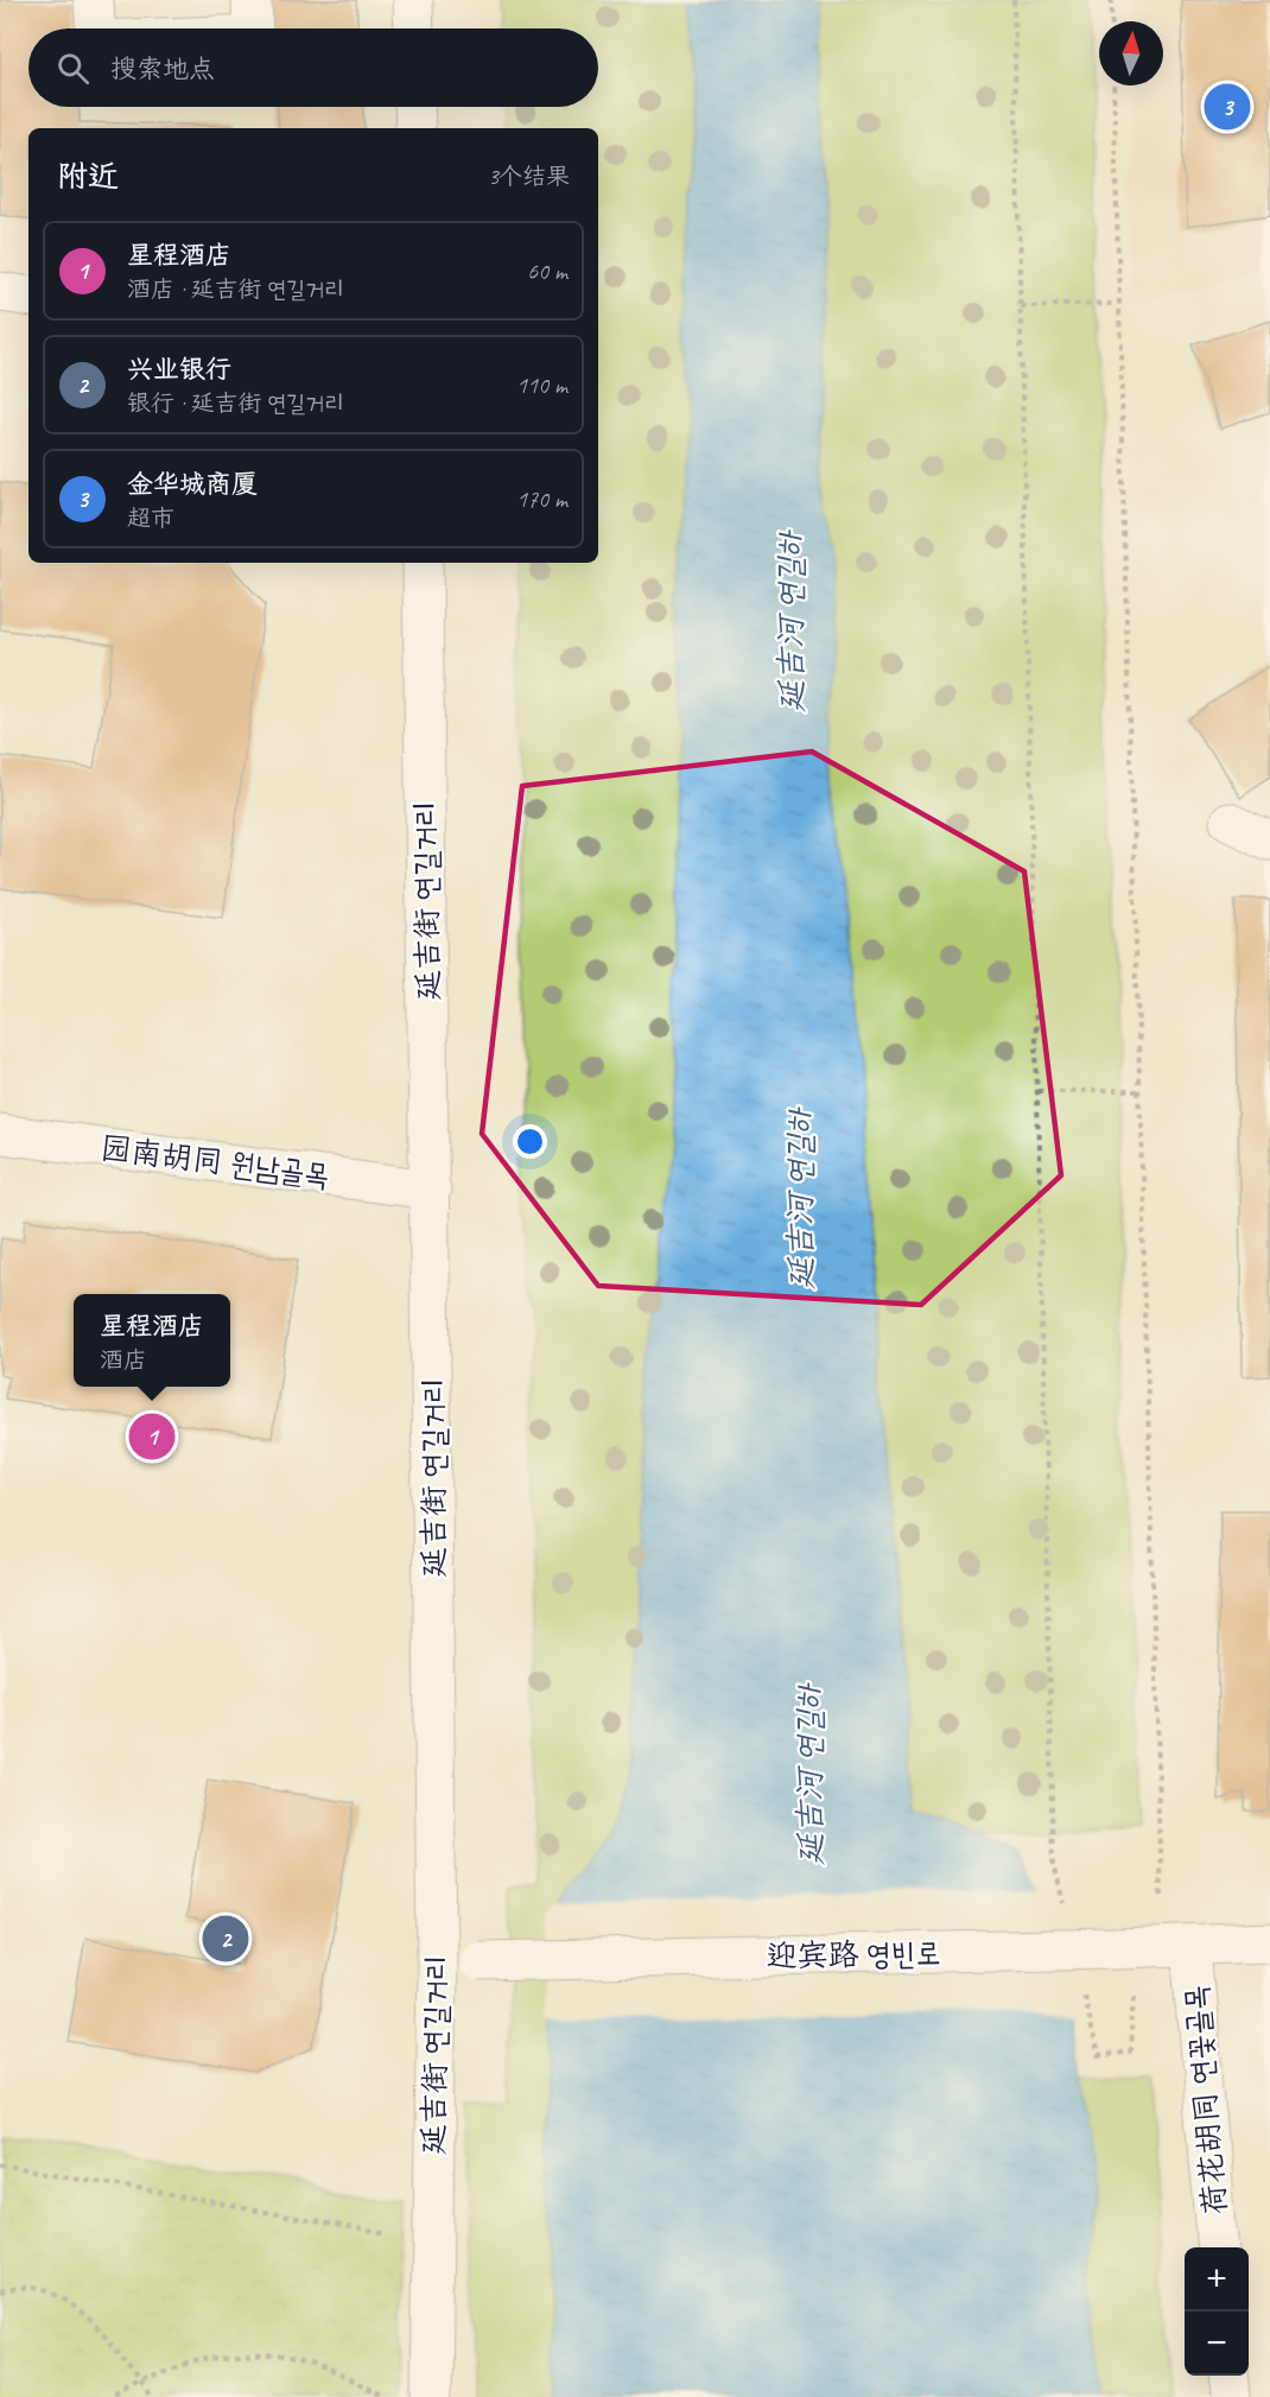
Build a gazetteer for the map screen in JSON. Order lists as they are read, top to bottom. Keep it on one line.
{"streets":{"street":["延吉街 연길거리","园南胡同 원남골목","迎宾路 영빈로","荷花胡同 연꽃골목"]},"crossings":[["延吉街 연길거리","园南胡同 원남골목"],["延吉街 연길거리","迎宾路 영빈로"],["迎宾路 영빈로","荷花胡同 연꽃골목"]],"water":["延吉河 연길하"],"north":"top","page":{"search":"搜索地点","pins":["3","1","2"],"heading":["附近","3个结果"],"list":[{"mark":"1","name":"星程酒店","note":"酒店 · 延吉街 연길거리","value":"60 m"},{"mark":"2","name":"兴业银行","note":"银行 · 延吉街 연길거리","value":"110 m"},{"mark":"3","name":"金华城商厦","note":"超市","value":"170 m"}],"popup":["星程酒店","酒店"],"map_buttons":["+","−"]}}
